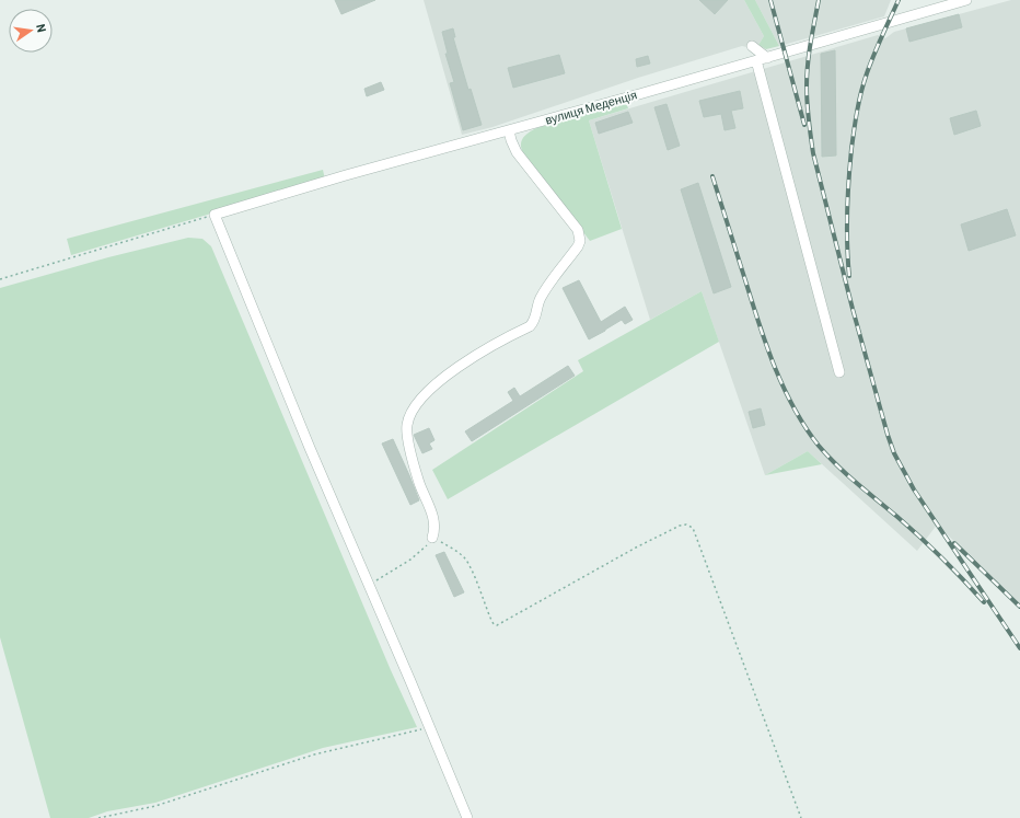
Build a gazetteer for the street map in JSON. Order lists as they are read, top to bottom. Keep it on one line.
{"streets":{"street":["вулиця Меденція"]},"north":"right"}
